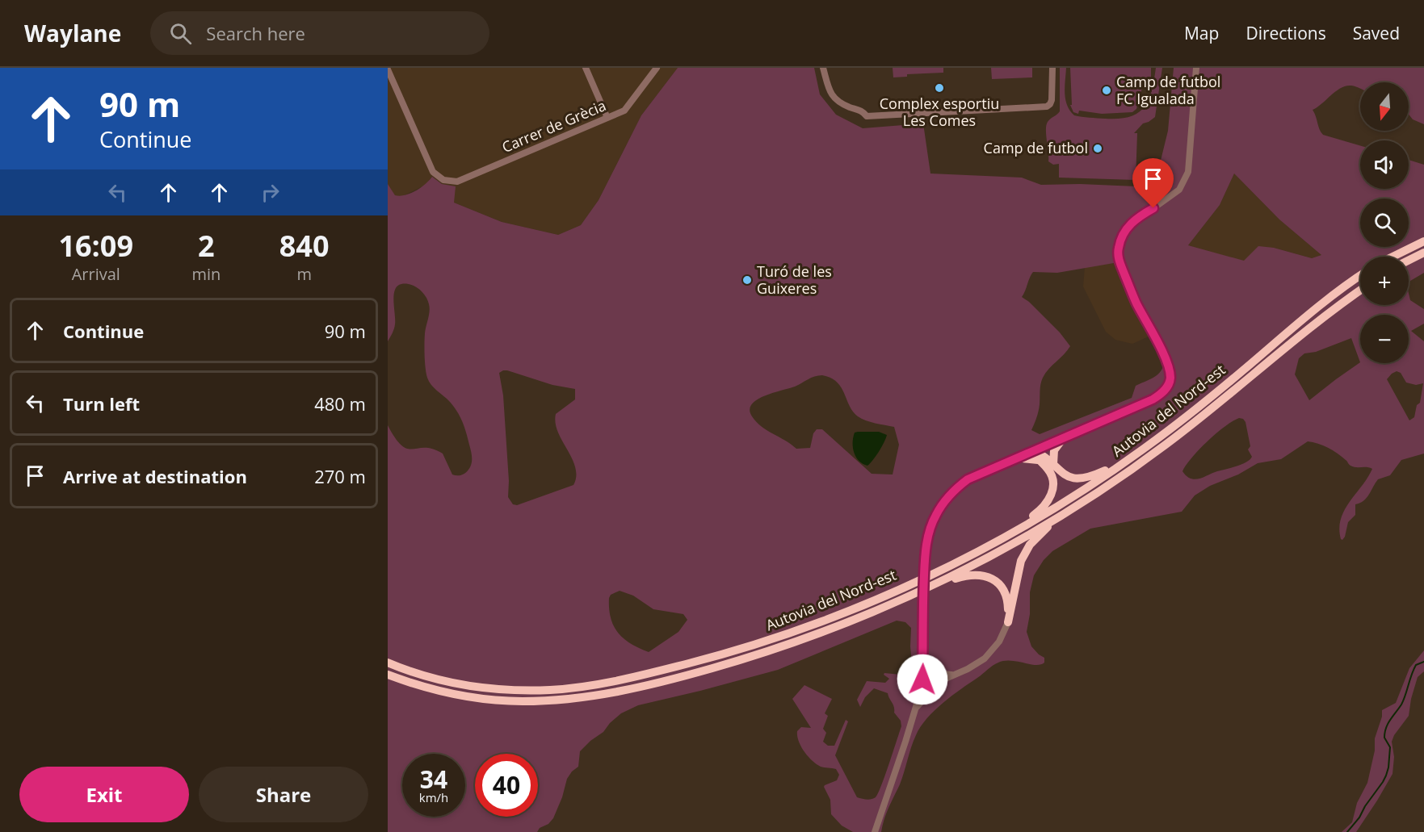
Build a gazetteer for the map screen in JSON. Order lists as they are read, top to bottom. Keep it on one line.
{"streets":{"highway":["Autovia del Nord-est"],"street":["Carrer de Grècia"]},"places":["Complex esportiu Les Comes","Camp de futbol FC Igualada","Camp de futbol","Turó de les Guixeres"],"north":"bottom","page":{"header":"Waylane","search":"Search here","nav":["Map","Directions","Saved"],"turn":["90 m","Continue"],"map_buttons":["+","−"],"eta":["16:09","Arrival","2","min","840","m"],"list":[{"name":"Continue","value":"90 m"},{"name":"Turn left","value":"480 m"},{"name":"Arrive at destination","value":"270 m"}],"speed":"34 km/h","limit":"40","buttons":["Exit","Share"]}}
